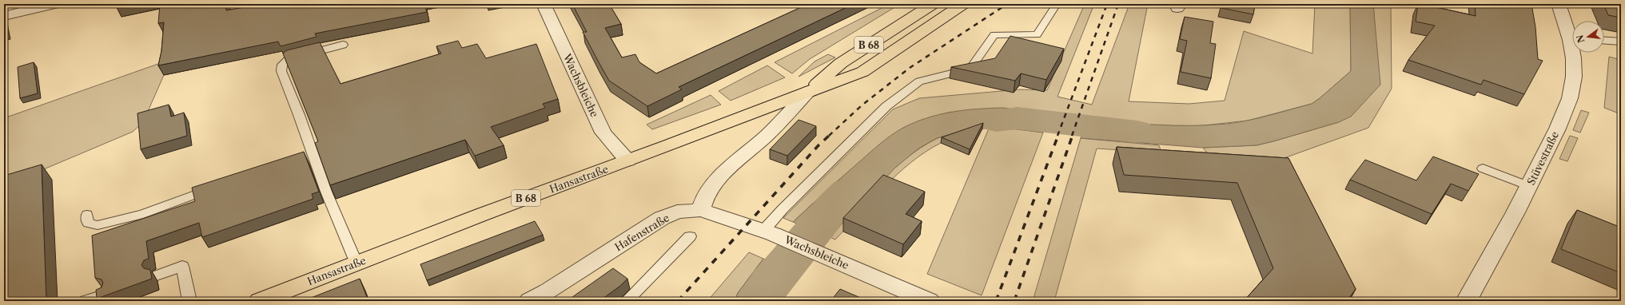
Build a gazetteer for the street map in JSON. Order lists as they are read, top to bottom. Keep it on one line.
{"streets":{"main road":["B 68","Hansastraße"],"street":["Wachsbleiche","Stüvestraße","Hafenstraße"]},"crossings":[["Wachsbleiche","Hansastraße"],["Wachsbleiche","Hafenstraße"]],"north":"left"}
